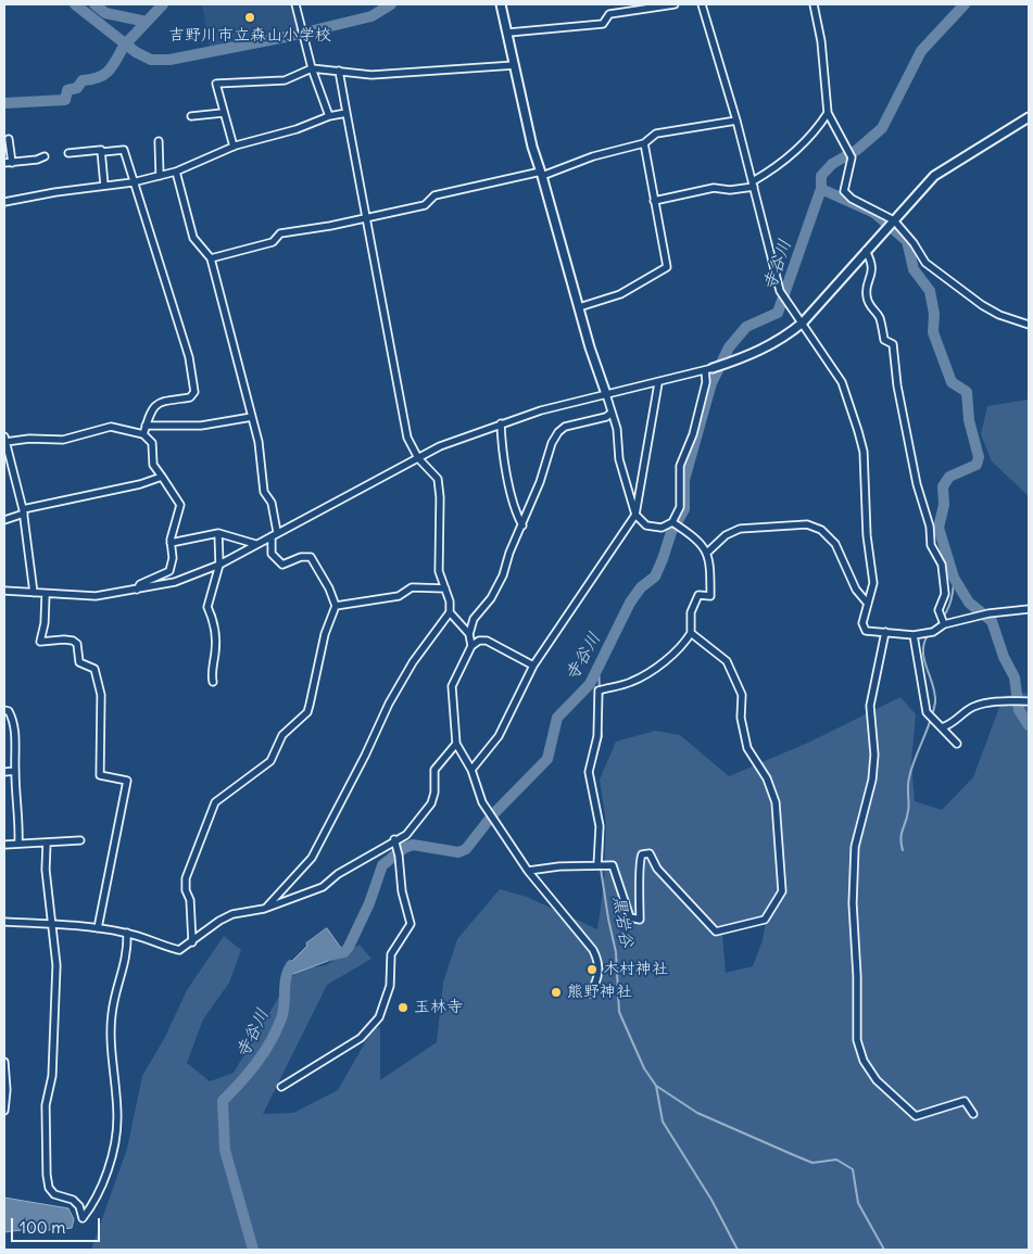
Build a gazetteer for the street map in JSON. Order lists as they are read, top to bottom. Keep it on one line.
{"water":["寺谷川","黒岩谷"],"places":["吉野川市立森山小学校","木村神社","熊野神社","玉林寺"],"scale_bar":"100 m"}
